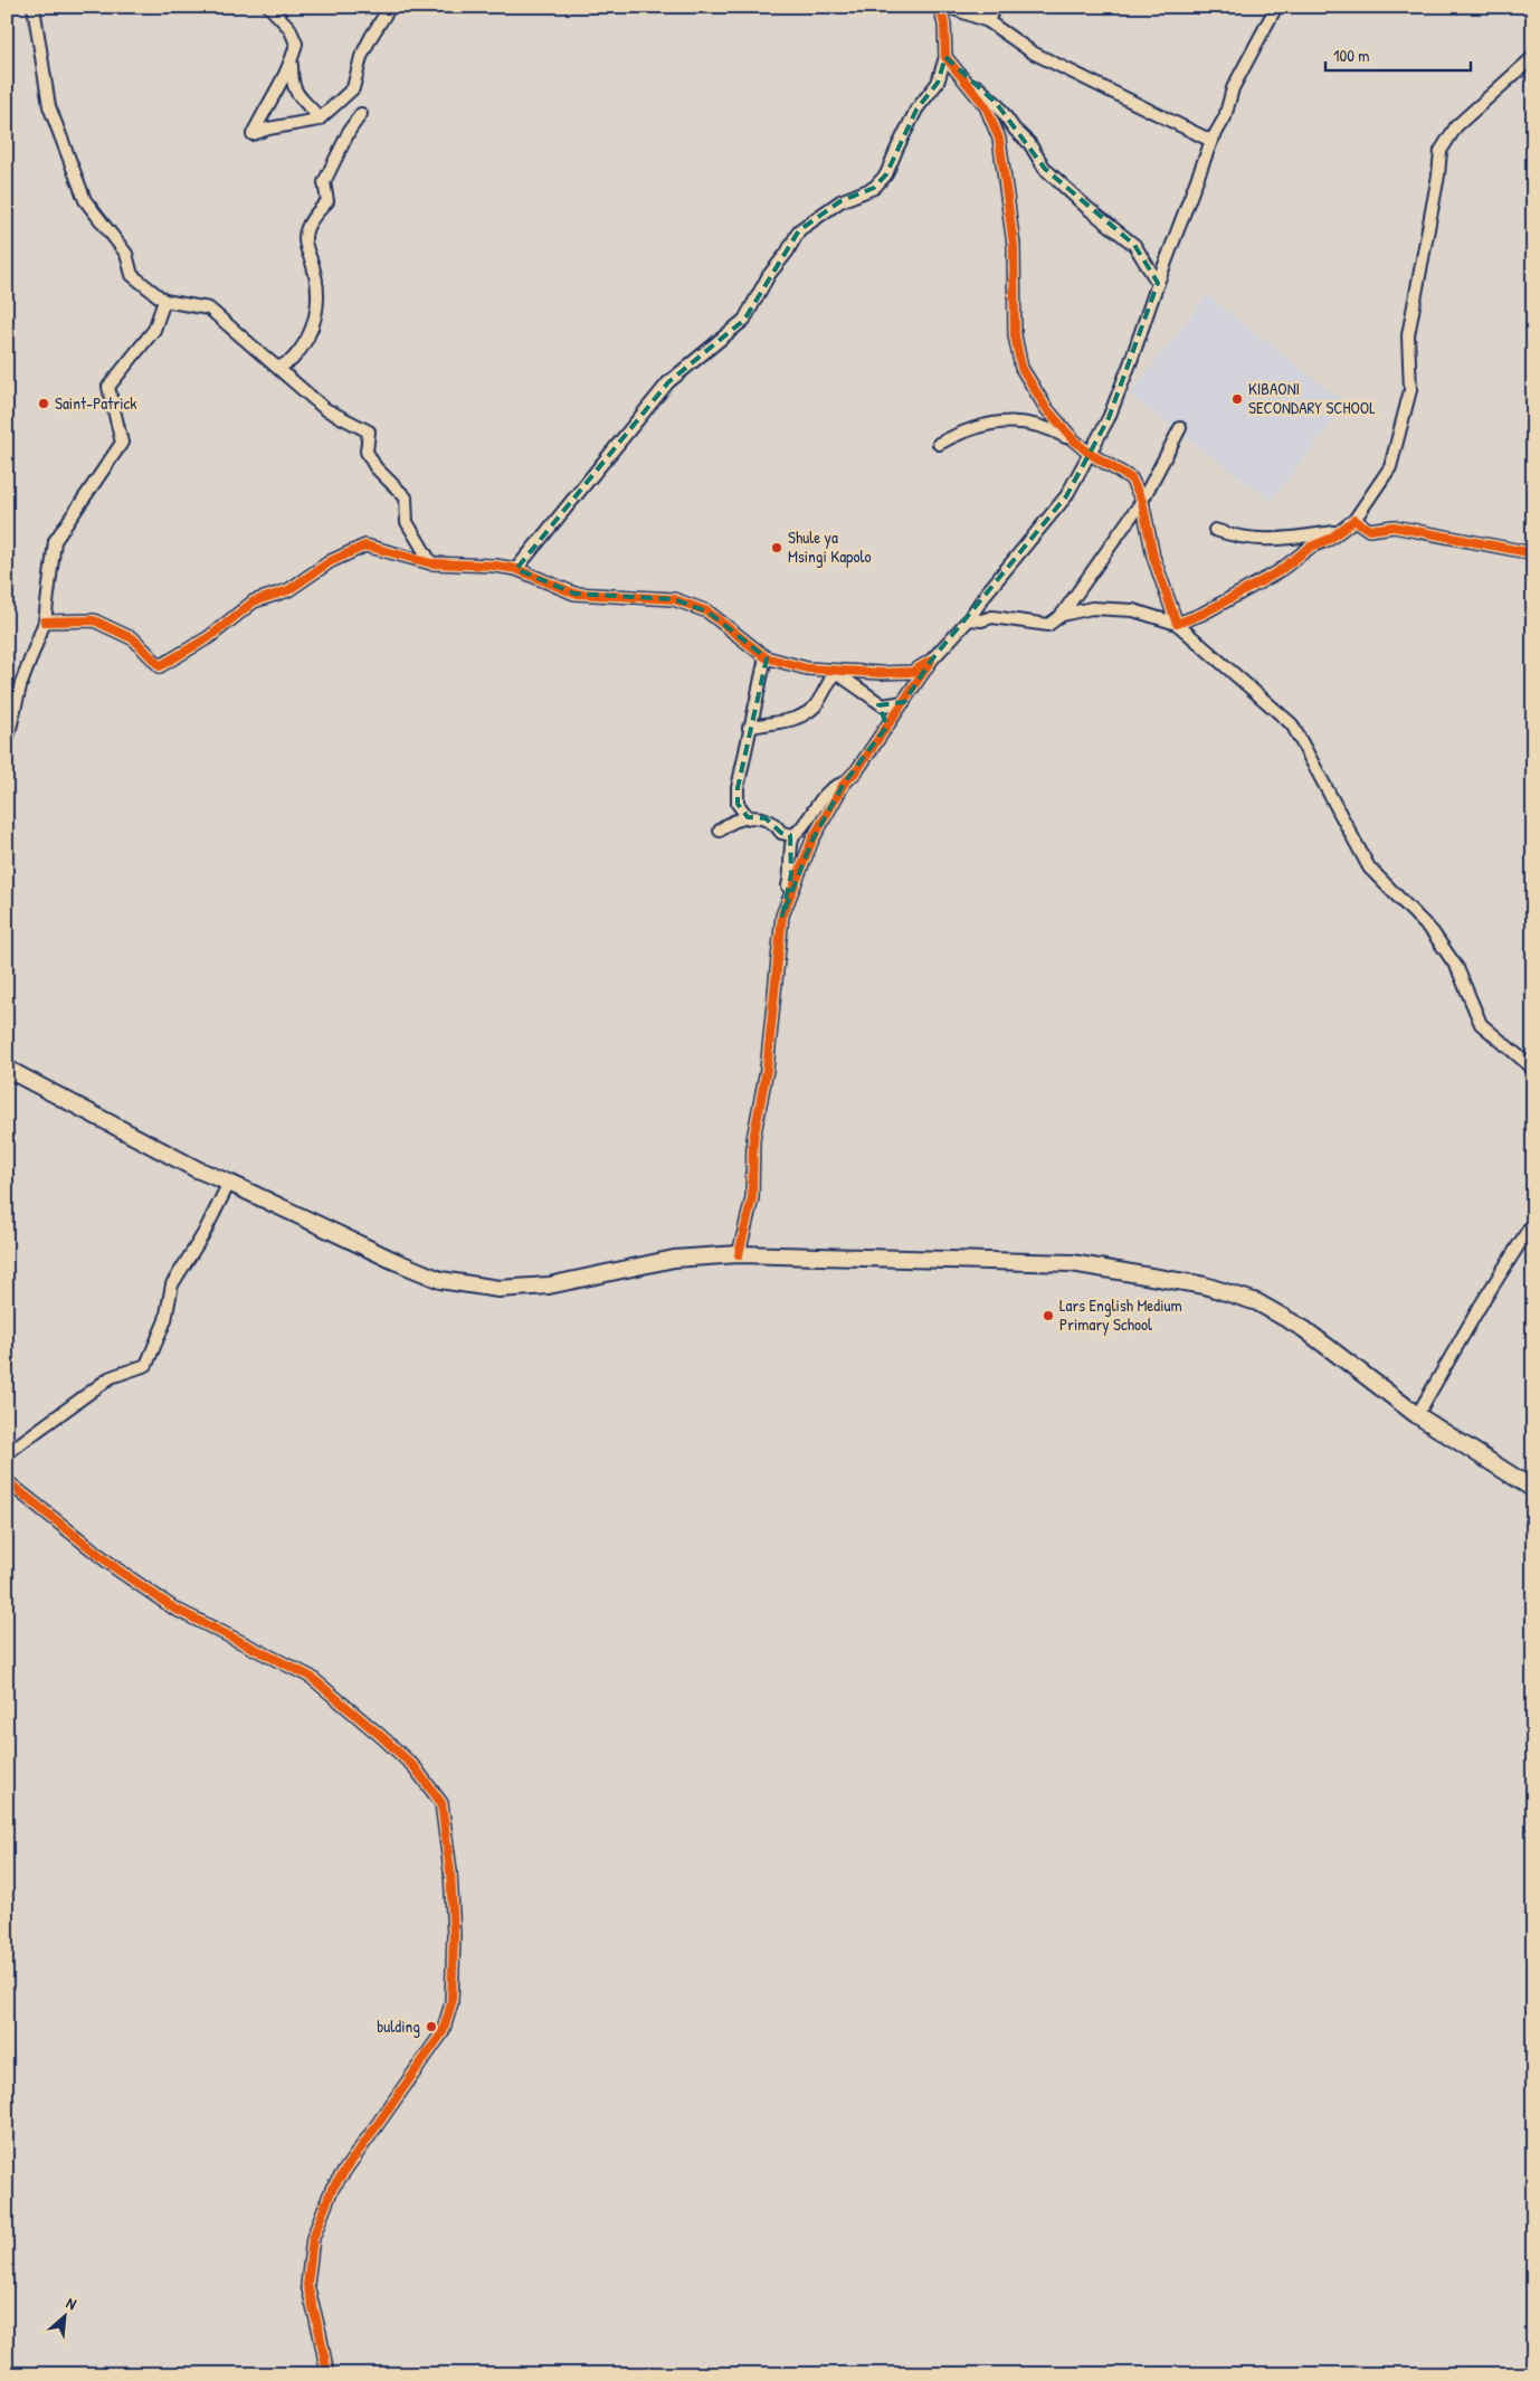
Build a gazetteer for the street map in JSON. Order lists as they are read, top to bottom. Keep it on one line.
{"places":["KIBAONI SECONDARY SCHOOL","Saint-Patrick","Shule ya Msingi Kapolo","Lars English Medium Primary School","bulding"],"scale_bar":"100 m","north":"top right"}
